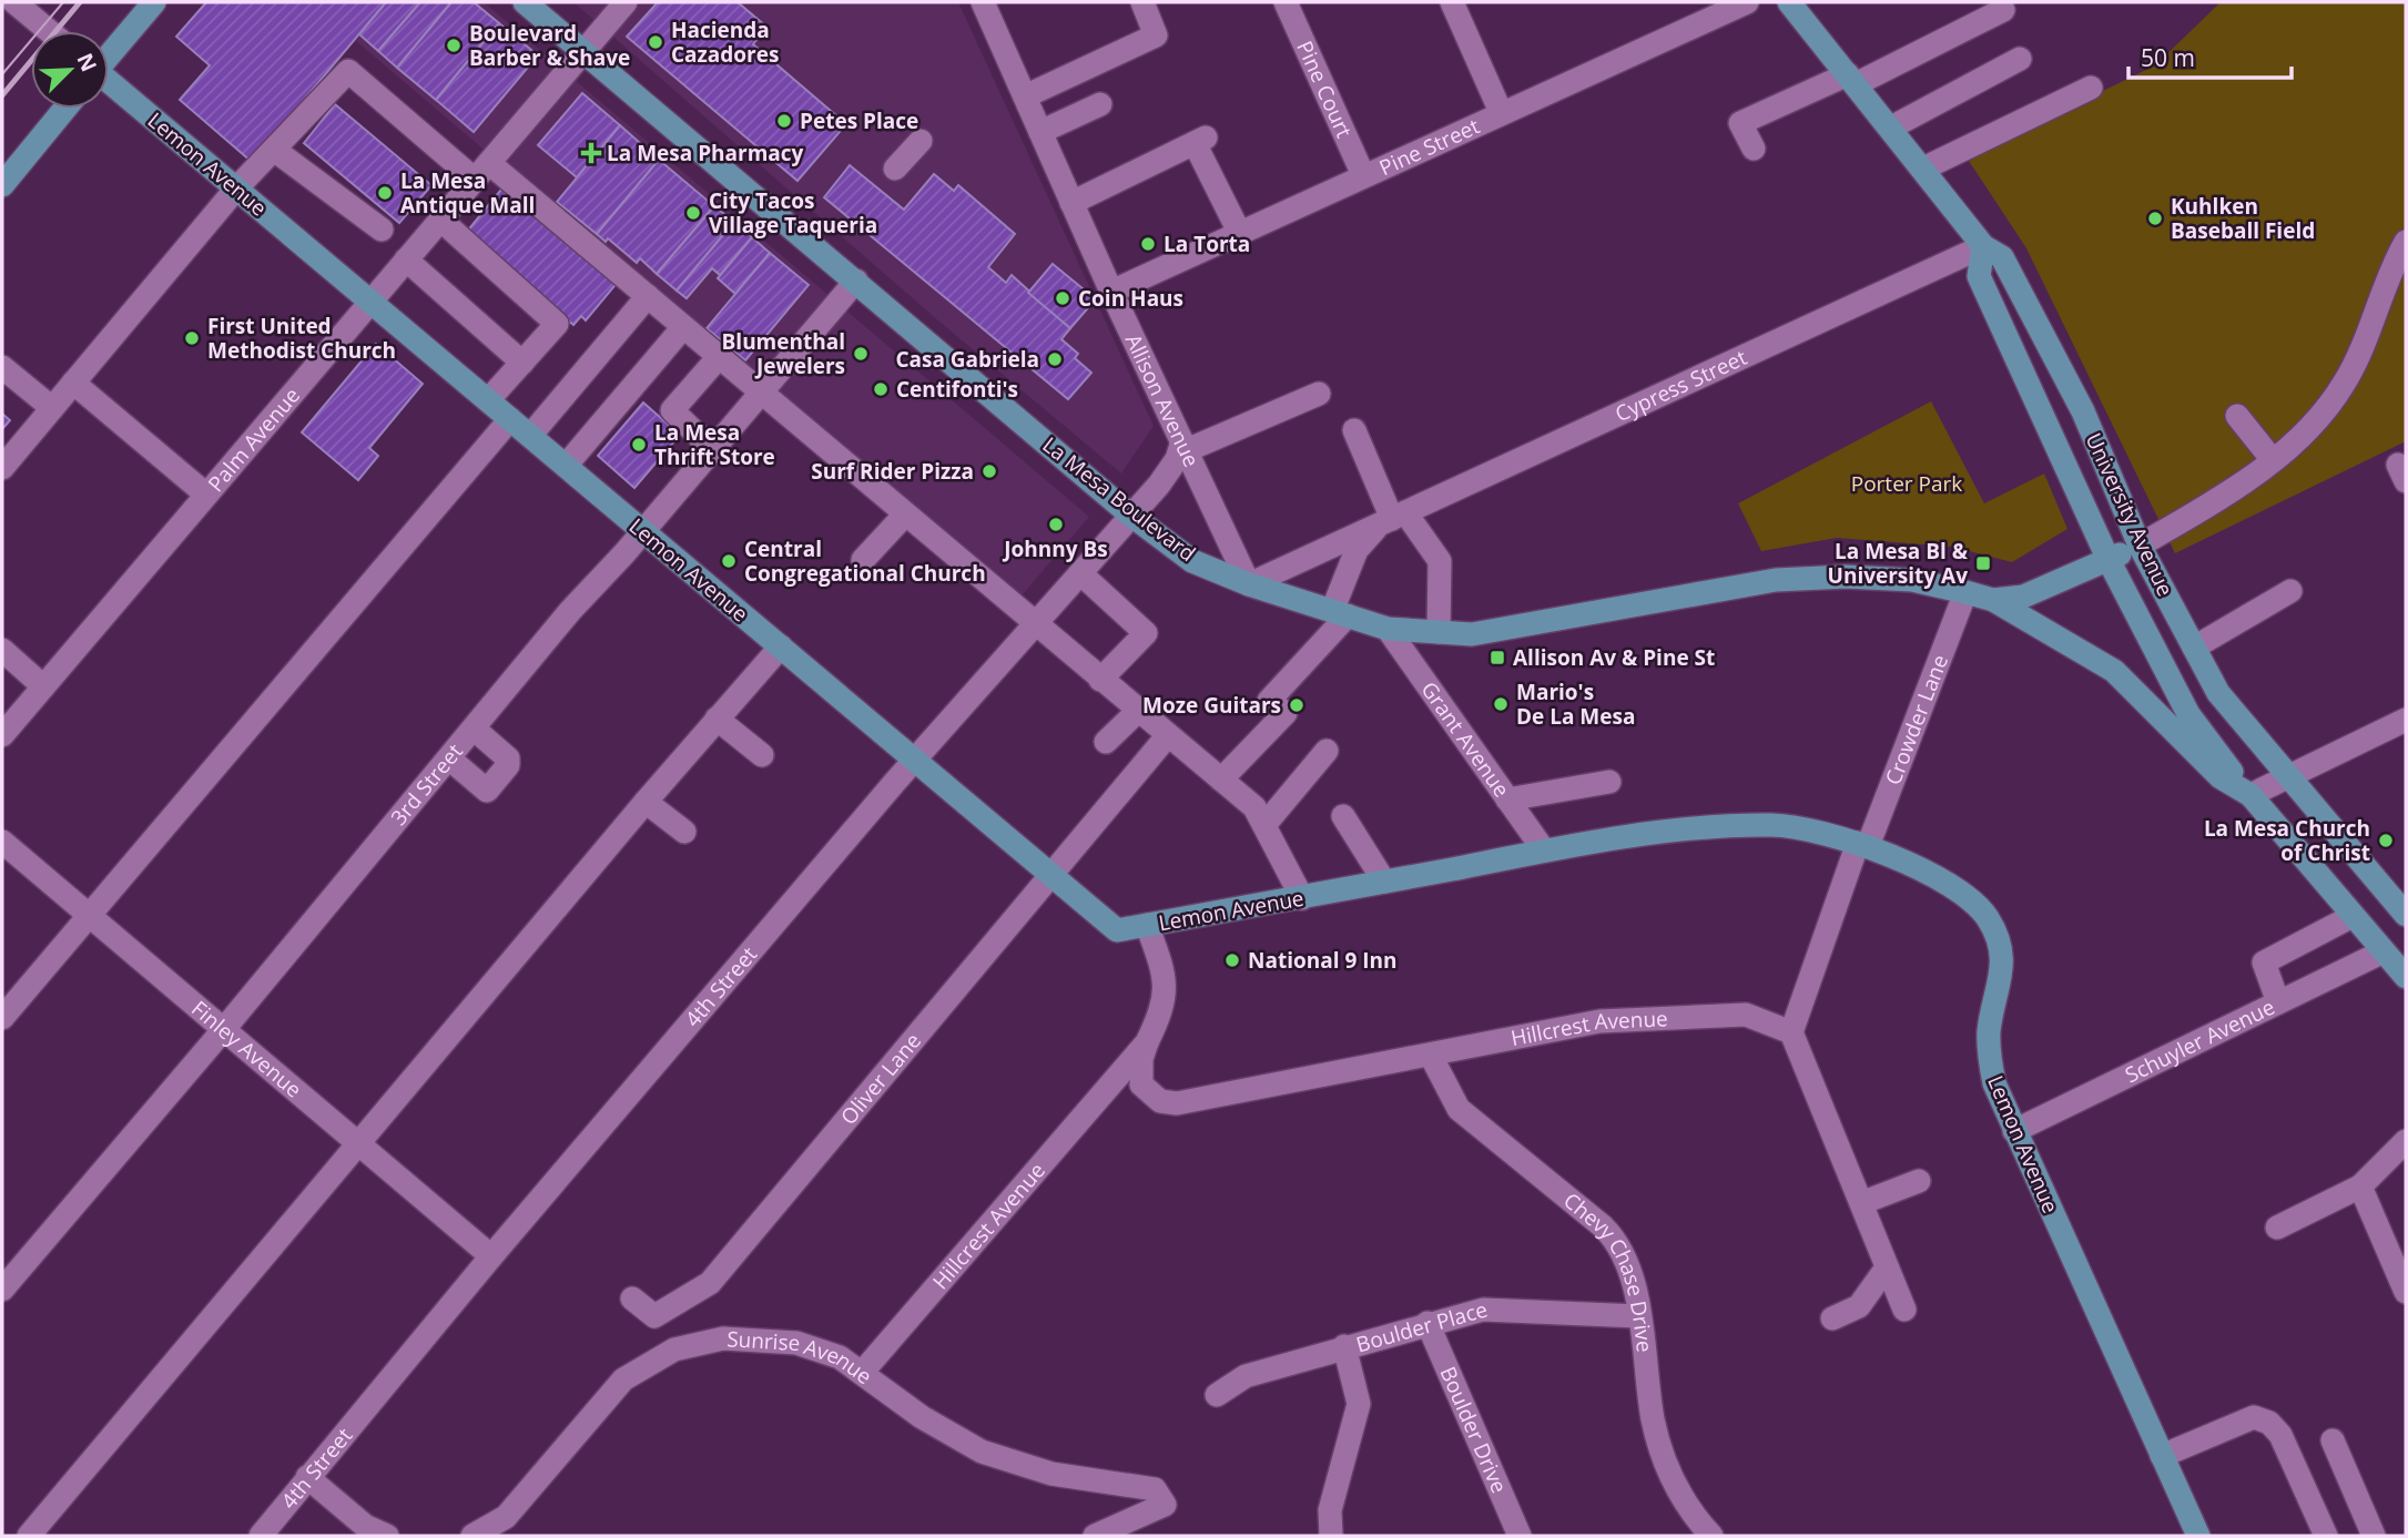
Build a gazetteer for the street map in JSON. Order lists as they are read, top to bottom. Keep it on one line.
{"streets":{"main road":["Lemon Avenue","La Mesa Boulevard","University Avenue"],"street":["Pine Court","Pine Street","Cypress Street","Allison Avenue","Palm Avenue","Crowder Lane","Grant Avenue","3rd Street","4th Street","Hillcrest Avenue","Schuyler Avenue","Finley Avenue","Oliver Lane","Chevy Chase Drive","Boulder Place","Sunrise Avenue","Boulder Drive"]},"crossings":[["Pine Court","Pine Street"],["Pine Street","Allison Avenue"],["Lemon Avenue","Palm Avenue"],["Lemon Avenue","Crowder Lane"],["Lemon Avenue","Grant Avenue"],["Lemon Avenue","3rd Street"],["Lemon Avenue","4th Street"],["Lemon Avenue","Hillcrest Avenue"],["Lemon Avenue","Schuyler Avenue"],["Lemon Avenue","Oliver Lane"],["Cypress Street","Allison Avenue"],["Cypress Street","La Mesa Boulevard"],["Cypress Street","University Avenue"],["Allison Avenue","La Mesa Boulevard"],["Allison Avenue","4th Street"],["Palm Avenue","La Mesa Boulevard"],["La Mesa Boulevard","University Avenue"],["La Mesa Boulevard","Crowder Lane"],["La Mesa Boulevard","Grant Avenue"],["La Mesa Boulevard","3rd Street"],["La Mesa Boulevard","4th Street"],["La Mesa Boulevard","Schuyler Avenue"],["Crowder Lane","Hillcrest Avenue"],["3rd Street","Finley Avenue"],["4th Street","Finley Avenue"],["Hillcrest Avenue","Chevy Chase Drive"],["Hillcrest Avenue","Sunrise Avenue"],["Chevy Chase Drive","Boulder Place"],["Boulder Place","Boulder Drive"]],"parks":["Porter Park"],"places":{"other":["Hacienda Cazadores","Boulevard Barber & Shave","Petes Place","La Mesa Antique Mall","City Tacos Village Taqueria","Kuhlken Baseball Field","La Torta","Coin Haus","First United Methodist Church","Blumenthal Jewelers","Casa Gabriela","Centifonti's","La Mesa Thrift Store","Surf Rider Pizza","Johnny Bs","Central Congregational Church","Mario's De La Mesa","Moze Guitars","La Mesa Church of Christ","National 9 Inn"],"health":["La Mesa Pharmacy"],"transit":["La Mesa Bl & University Av","Allison Av & Pine St"]},"scale_bar":"50 m","north":"top right"}
